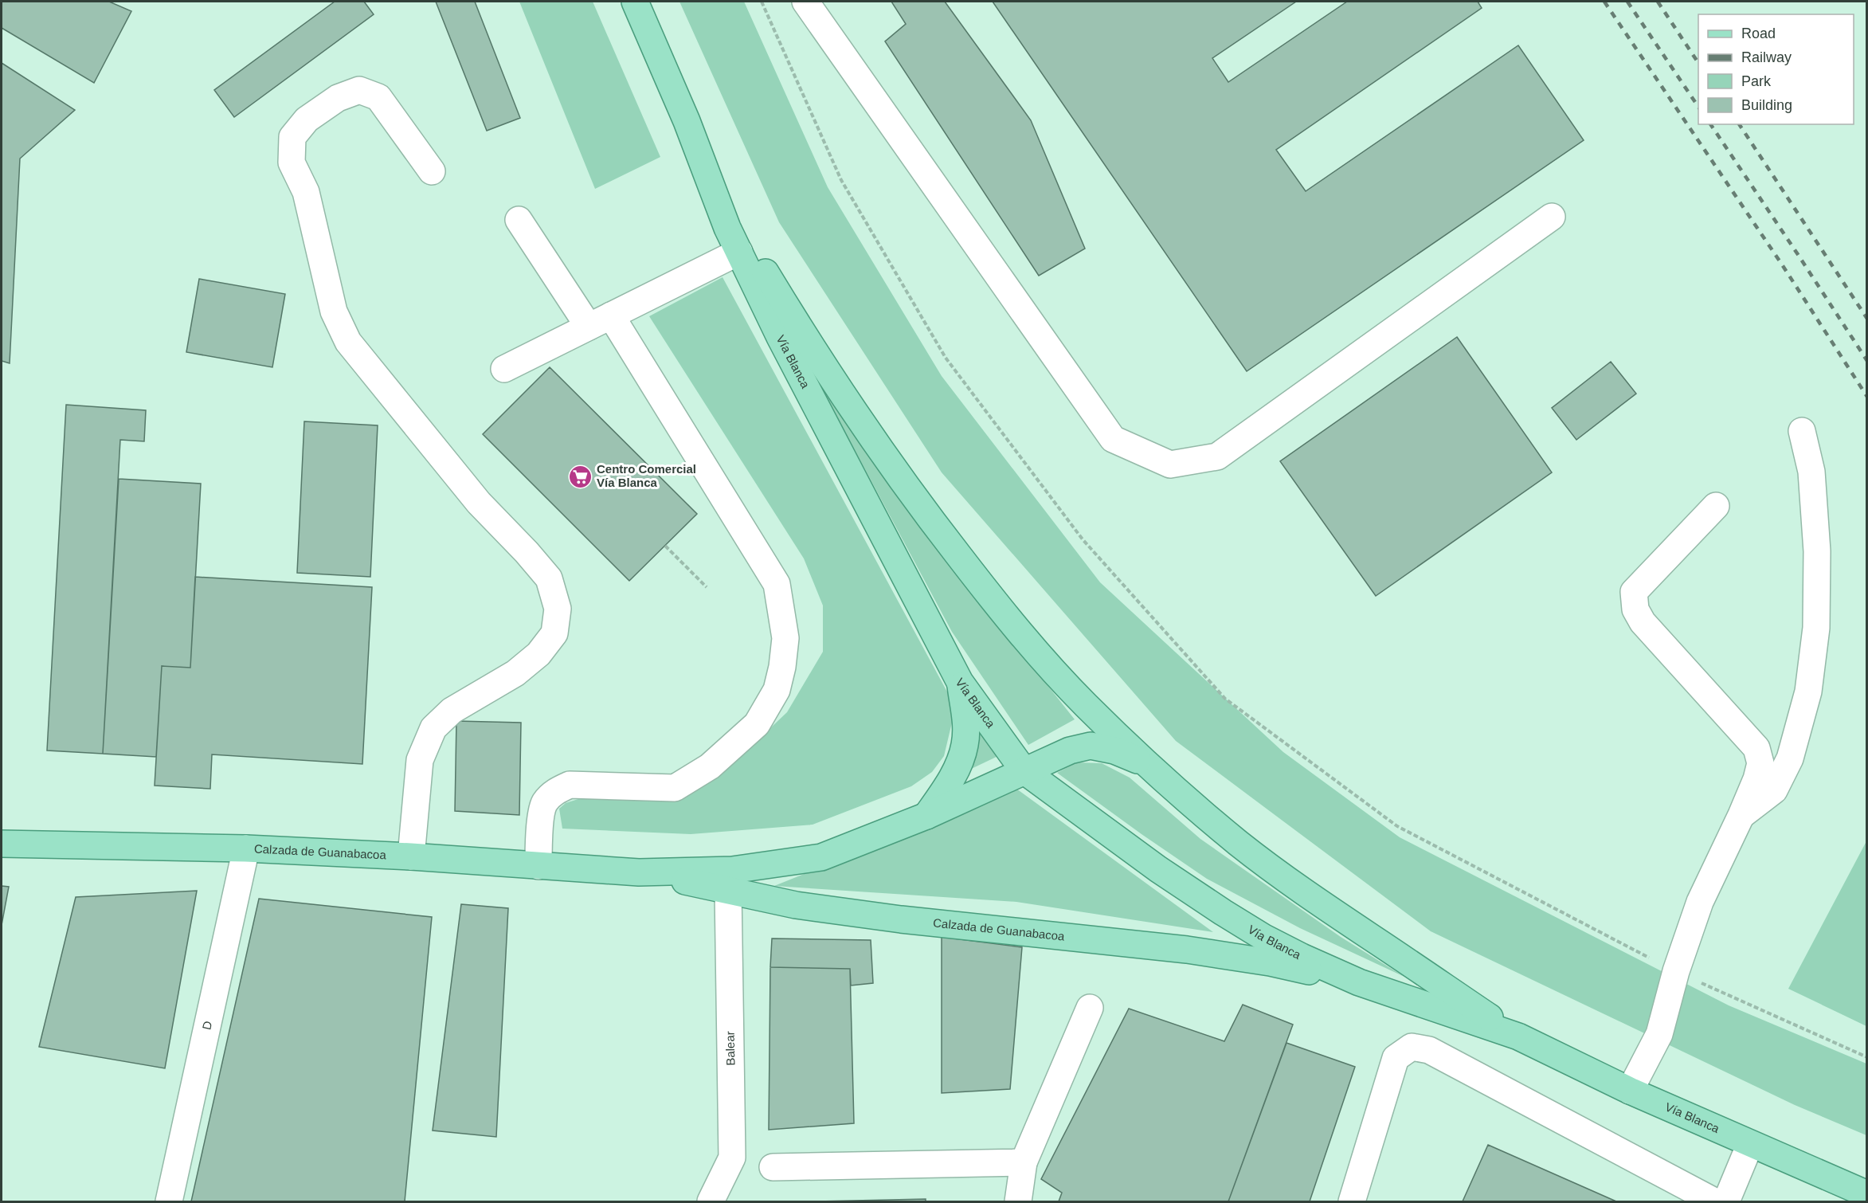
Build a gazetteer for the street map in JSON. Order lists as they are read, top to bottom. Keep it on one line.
{"streets":{"main road":["Vía Blanca","Calzada de Guanabacoa"],"street":["D","Balear"]},"crossings":[["Vía Blanca","Calzada de Guanabacoa"],["Calzada de Guanabacoa","D"],["Calzada de Guanabacoa","Balear"]],"places":{"supermarket":["Centro Comercial Vía Blanca"]},"legend":["Road","Railway","Park","Building"]}
